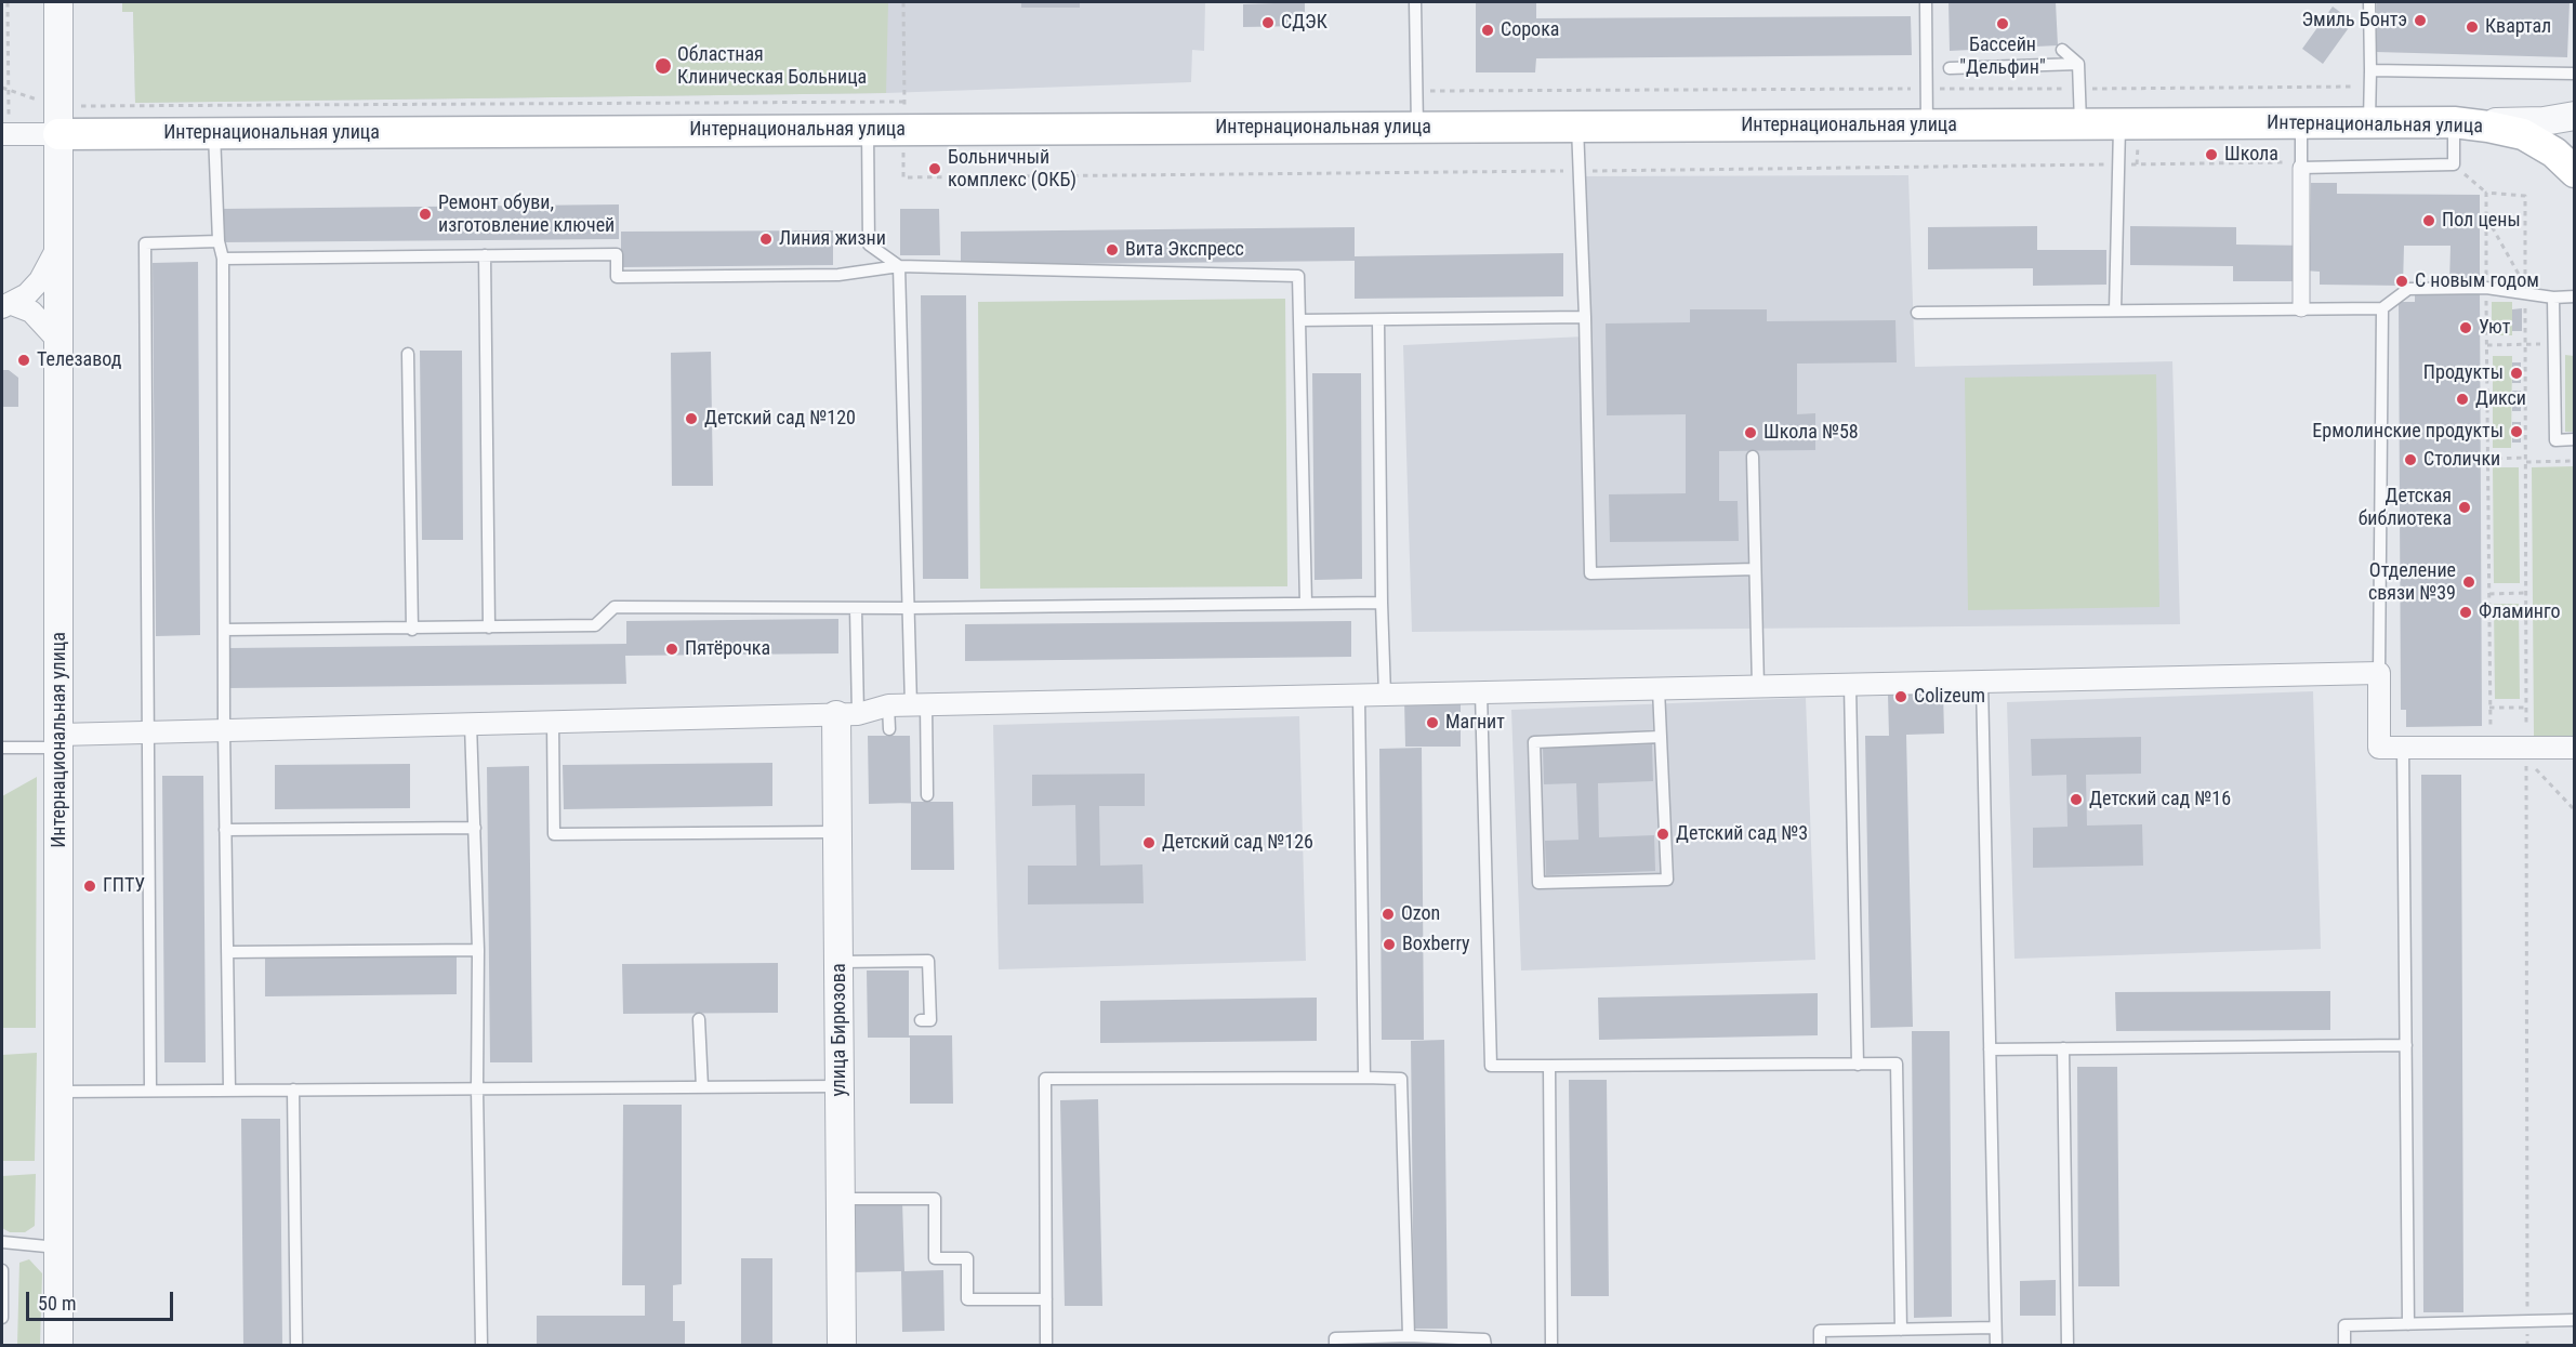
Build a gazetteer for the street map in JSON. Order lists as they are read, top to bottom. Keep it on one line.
{"streets":{"main road":["Интернациональная улица"],"street":["улица Бирюзова"]},"places":["Эмиль Бонтэ","СДЭК","Бассейн \"Дельфин\"","Квартал","Сорока","Областная Клиническая Больница","Школа","Больничный комплекс (ОКБ)","Ремонт обуви, изготовление ключей","Пол цены","Линия жизни","Вита Экспресс","С новым годом","Уют","Телезавод","Продукты","Дикси","Детский сад №120","Ермолинские продукты","Школа №58","Столички","Детская библиотека","Отделение связи №39","Фламинго","Пятёрочка","Colizeum","Магнит","Детский сад №16","Детский сад №3","Детский сад №126","ГПТУ","Ozon","Boxberry"],"scale_bar":"50 m"}
